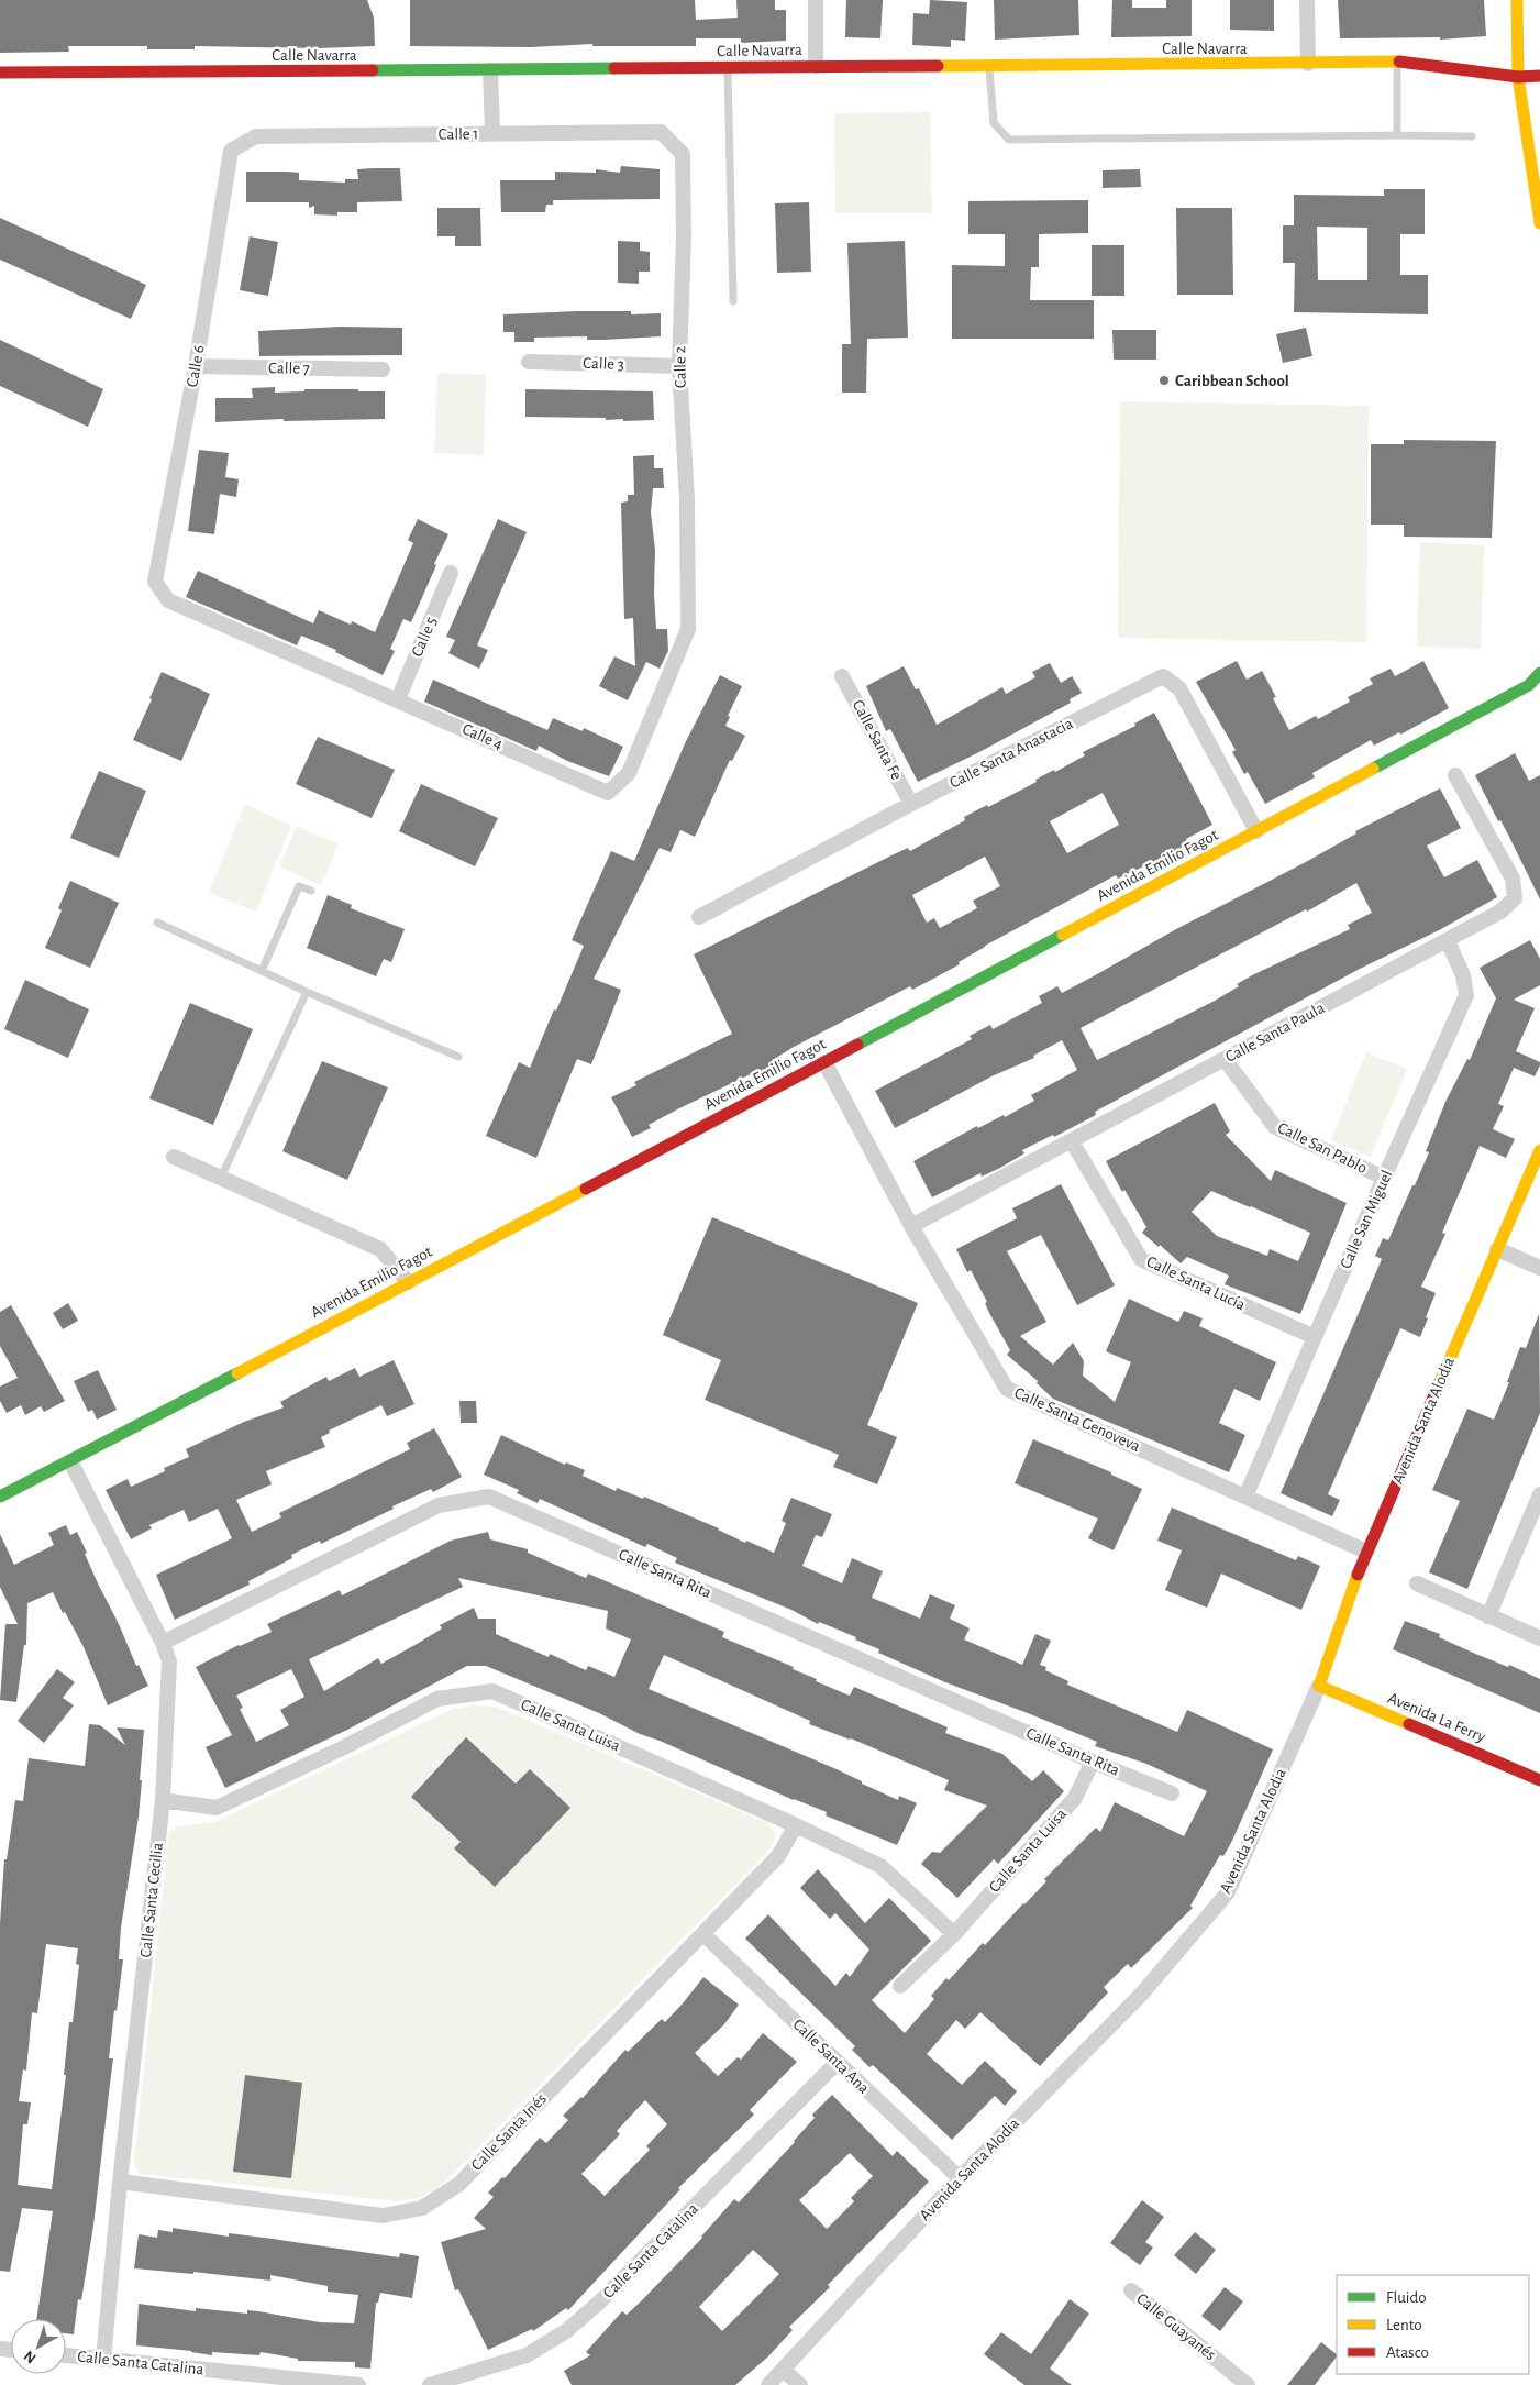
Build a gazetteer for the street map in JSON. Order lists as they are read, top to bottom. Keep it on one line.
{"streets":{"street":["Calle Navarra","Calle 1","Calle 3","Calle 6","Calle 2","Calle 7","Calle 5","Calle 4","Calle Santa Fe","Calle Santa Anastacia","Avenida Emilio Fagot","Calle Santa Paula","Calle San Pablo","Calle San Miguel","Calle Santa Lucía","Calle Santa Genoveva","Avenida Santa Alodia","Calle Santa Rita","Avenida La Ferry","Calle Santa Luisa","Calle Santa Cecilia","Calle Santa Ana","Calle Santa Inés","Calle Santa Catalina","Calle Guayanés"]},"crossings":[["Calle 1","Calle 6"],["Calle 1","Calle 2"],["Calle 3","Calle 2"],["Calle 6","Calle 7"],["Calle 6","Calle 4"],["Calle 2","Calle 4"],["Calle 5","Calle 4"],["Calle Santa Fe","Calle Santa Anastacia"],["Calle Santa Anastacia","Avenida Emilio Fagot"],["Avenida Emilio Fagot","Calle Santa Genoveva"],["Avenida Emilio Fagot","Calle Santa Cecilia"],["Calle Santa Paula","Calle San Pablo"],["Calle Santa Paula","Calle San Miguel"],["Calle Santa Paula","Calle Santa Lucía"],["Calle Santa Paula","Calle Santa Genoveva"],["Calle San Pablo","Calle San Miguel"],["Calle San Miguel","Calle Santa Lucía"],["Calle San Miguel","Calle Santa Genoveva"],["Calle Santa Genoveva","Avenida Santa Alodia"],["Avenida Santa Alodia","Avenida La Ferry"],["Avenida Santa Alodia","Calle Santa Ana"],["Calle Santa Rita","Calle Santa Luisa"],["Calle Santa Rita","Calle Santa Cecilia"],["Calle Santa Luisa","Calle Santa Cecilia"],["Calle Santa Luisa","Calle Santa Inés"],["Calle Santa Cecilia","Calle Santa Inés"],["Calle Santa Cecilia","Calle Santa Catalina"],["Calle Santa Ana","Calle Santa Inés"],["Calle Santa Ana","Calle Santa Catalina"]],"places":["Caribbean School"],"legend":["Fluido","Lento","Atasco"],"north":"bottom left"}
